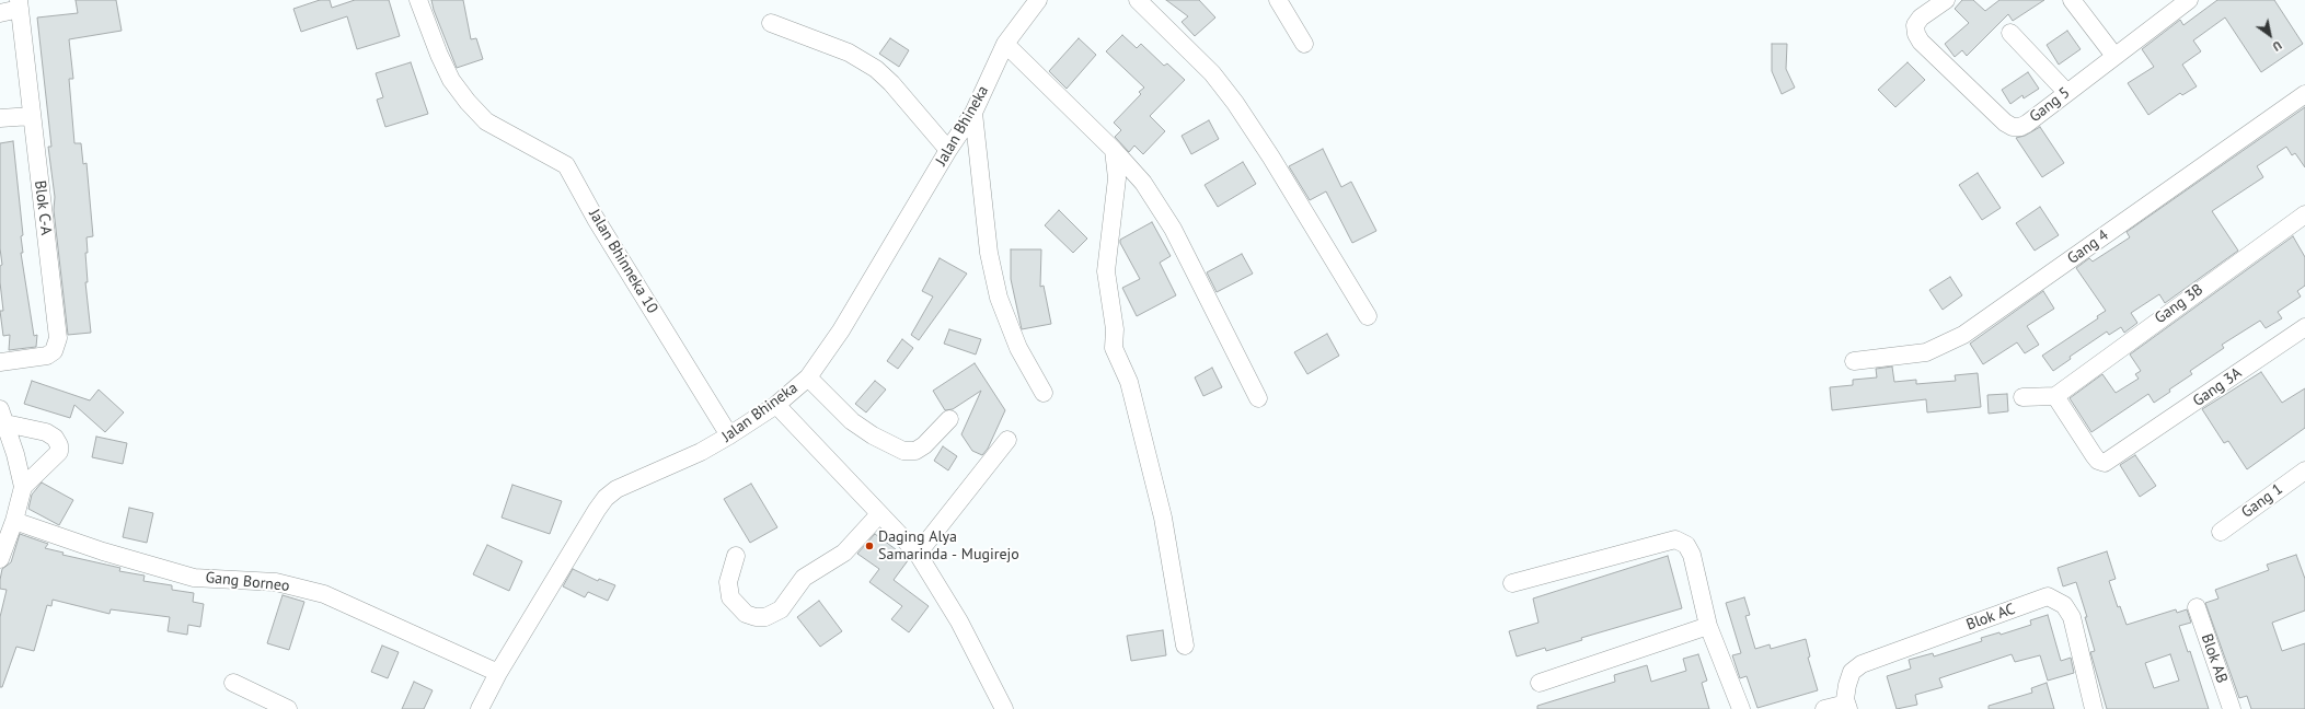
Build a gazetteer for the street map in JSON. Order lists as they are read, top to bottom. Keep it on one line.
{"streets":{"street":["Gang 5","Jalan Bhineka","Blok C-A","Gang 4","Jalan Bhinneka 10","Gang 3B","Gang 3A","Gang 1","Gang Borneo","Blok AC","Blok AB"]},"crossings":[["Jalan Bhineka","Jalan Bhinneka 10"],["Jalan Bhineka","Gang Borneo"],["Gang 3B","Gang 3A"]],"places":["Daging Alya Samarinda - Mugirejo"],"north":"bottom right"}
